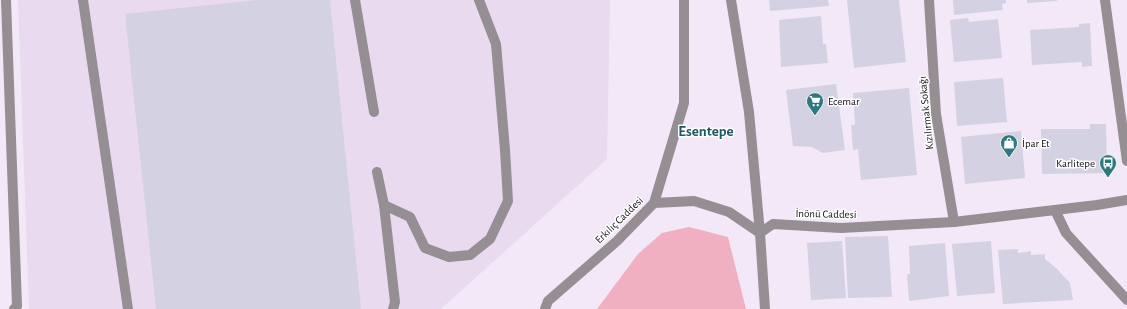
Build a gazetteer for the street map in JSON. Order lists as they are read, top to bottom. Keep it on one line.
{"streets":{"street":["Kızılırmak Sokağı","İnönü Caddesi","Erkılıç Caddesi"]},"crossings":[["Kızılırmak Sokağı","İnönü Caddesi"],["İnönü Caddesi","Erkılıç Caddesi"]],"districts":["Esentepe"],"places":{"supermarket":["Ecemar"],"shop":["İpar Et"],"bus stop":["Karlitepe"]}}
